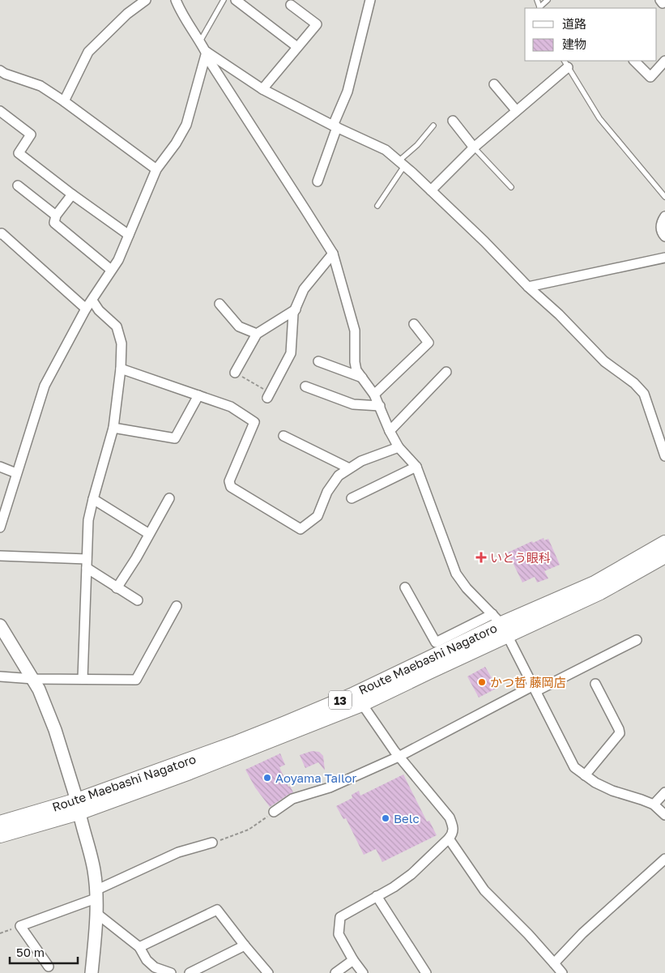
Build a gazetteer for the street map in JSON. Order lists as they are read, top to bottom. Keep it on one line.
{"streets":{"main road":["Route Maebashi Nagatoro","13"]},"places":{"health":["いとう眼科"],"other":["かつ哲 藤岡店","Aoyama Tailor","Belc"]},"legend":["道路","建物"],"scale_bar":"50 m"}
